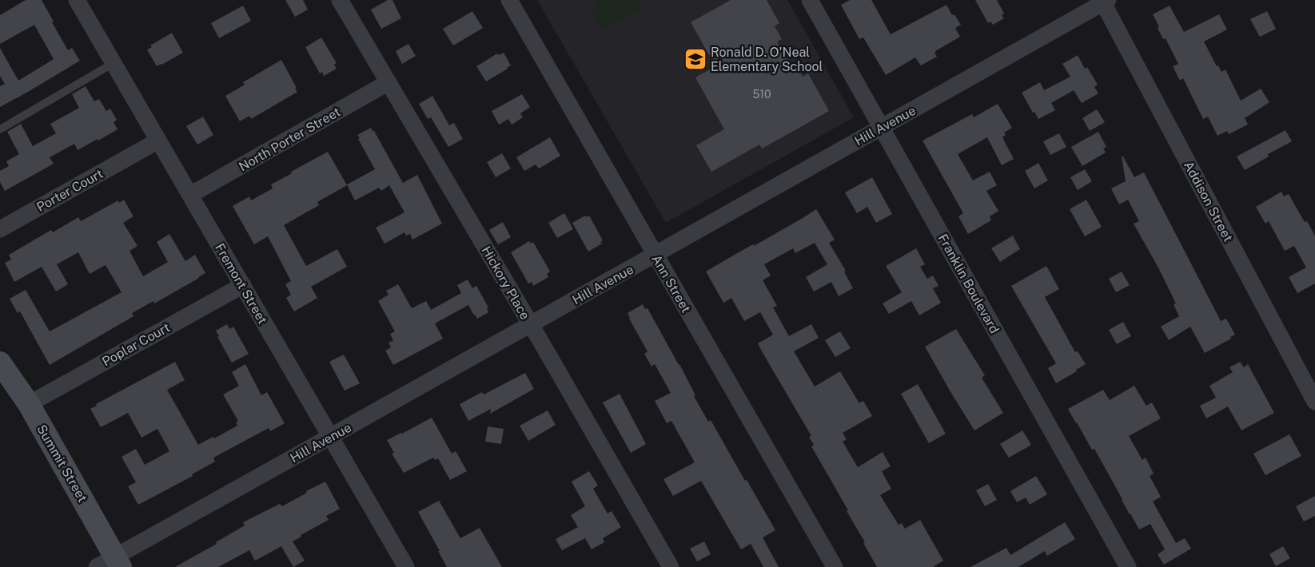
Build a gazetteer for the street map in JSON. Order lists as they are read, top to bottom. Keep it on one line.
{"streets":{"main road":["Summit Street"],"street":["Hill Avenue","North Porter Street","Porter Court","Addison Street","Hickory Place","Fremont Street","Ann Street","Franklin Boulevard","Poplar Court"]},"crossings":[["Hill Avenue","Addison Street"],["Hill Avenue","Hickory Place"],["Hill Avenue","Fremont Street"],["Hill Avenue","Ann Street"],["Hill Avenue","Franklin Boulevard"],["Hill Avenue","Summit Street"],["North Porter Street","Hickory Place"],["North Porter Street","Fremont Street"],["Porter Court","Fremont Street"],["Fremont Street","Poplar Court"],["Poplar Court","Summit Street"]],"places":{"school or university":["Ronald D. O'Neal Elementary School"]},"house_numbers":["510"]}
